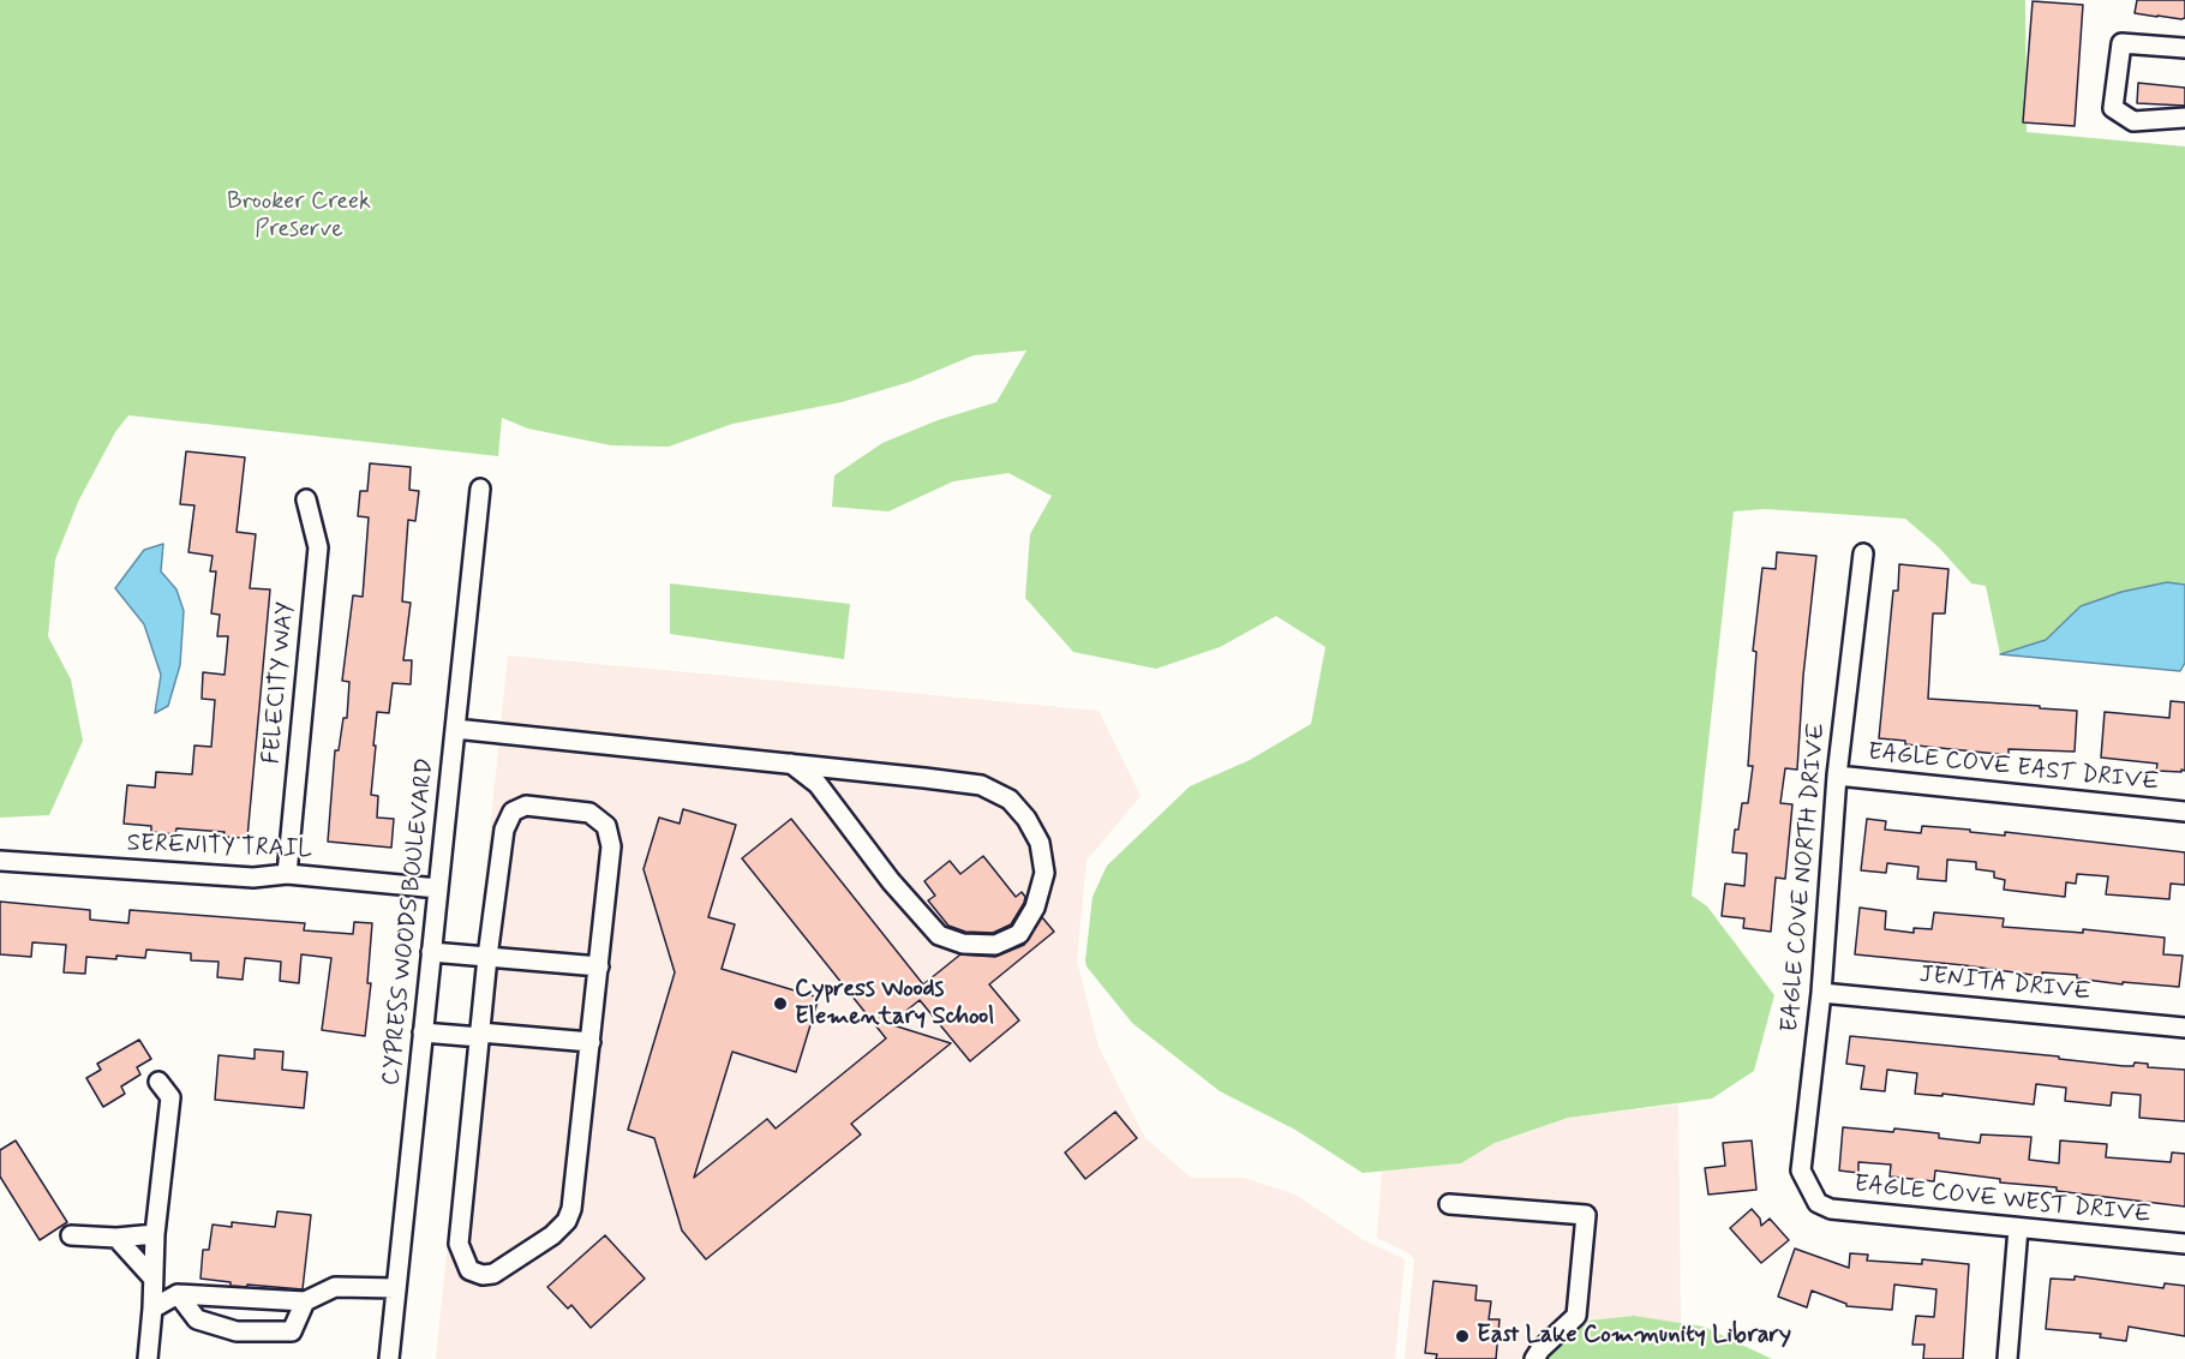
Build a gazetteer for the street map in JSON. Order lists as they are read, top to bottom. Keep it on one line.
{"streets":{"street":["FELECITY WAY","EAGLE COVE EAST DRIVE","SERENITY TRAIL","EAGLE COVE NORTH DRIVE","CYPRESS WOODS BOULEVARD","JENITA DRIVE","EAGLE COVE WEST DRIVE"]},"crossings":[["FELECITY WAY","SERENITY TRAIL"],["EAGLE COVE EAST DRIVE","EAGLE COVE NORTH DRIVE"],["SERENITY TRAIL","CYPRESS WOODS BOULEVARD"],["EAGLE COVE NORTH DRIVE","JENITA DRIVE"],["EAGLE COVE NORTH DRIVE","EAGLE COVE WEST DRIVE"]],"parks":["Brooker Creek Preserve"],"places":["Cypress Woods Elementary School","East Lake Community Library"]}
